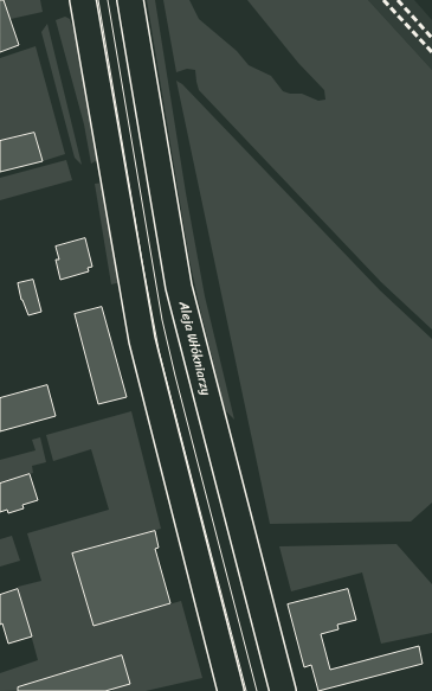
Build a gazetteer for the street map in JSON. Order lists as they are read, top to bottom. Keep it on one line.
{"streets":{"main road":["Aleja Włókniarzy"]}}
